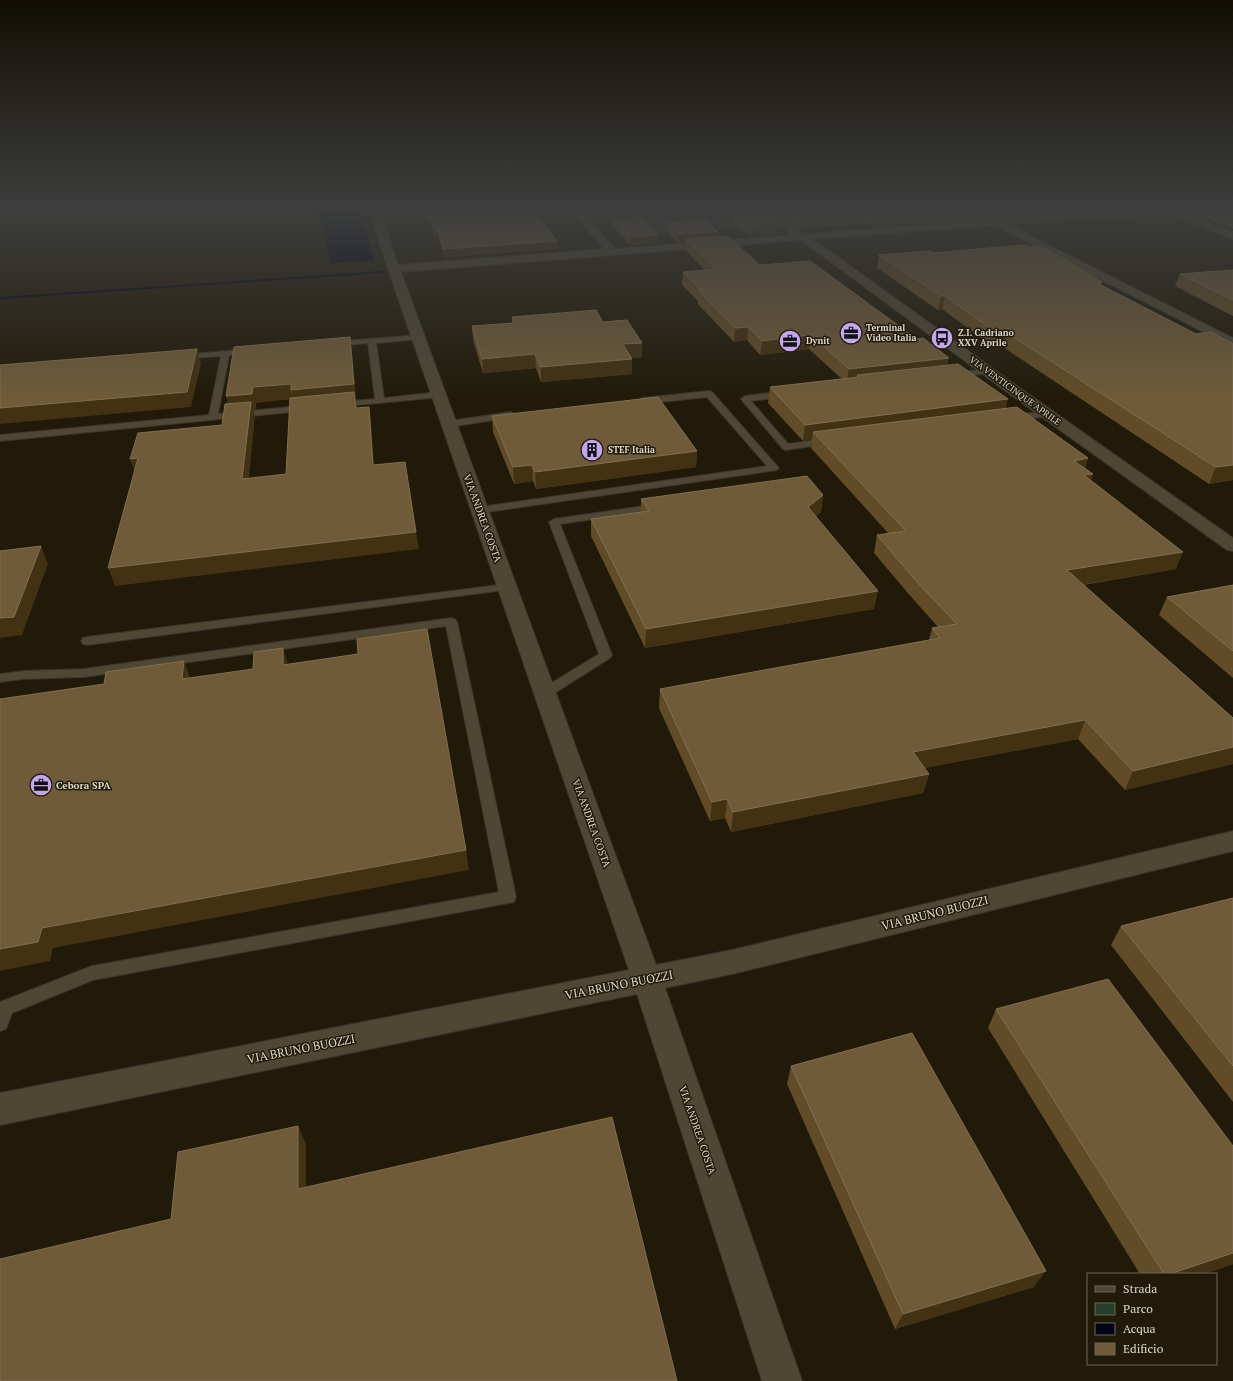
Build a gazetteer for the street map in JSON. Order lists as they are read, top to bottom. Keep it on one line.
{"streets":{"street":["VIA VENTICINQUE APRILE","VIA ANDREA COSTA","VIA BRUNO BUOZZI"]},"crossings":[["VIA ANDREA COSTA","VIA BRUNO BUOZZI"]],"places":{"office":["Terminal Video Italia","Dynit","Cebora SPA"],"bus stop":["Z.I. Cadriano XXV Aprile"],"building":["STEF Italia"]},"legend":["Strada","Parco","Acqua","Edificio"]}
